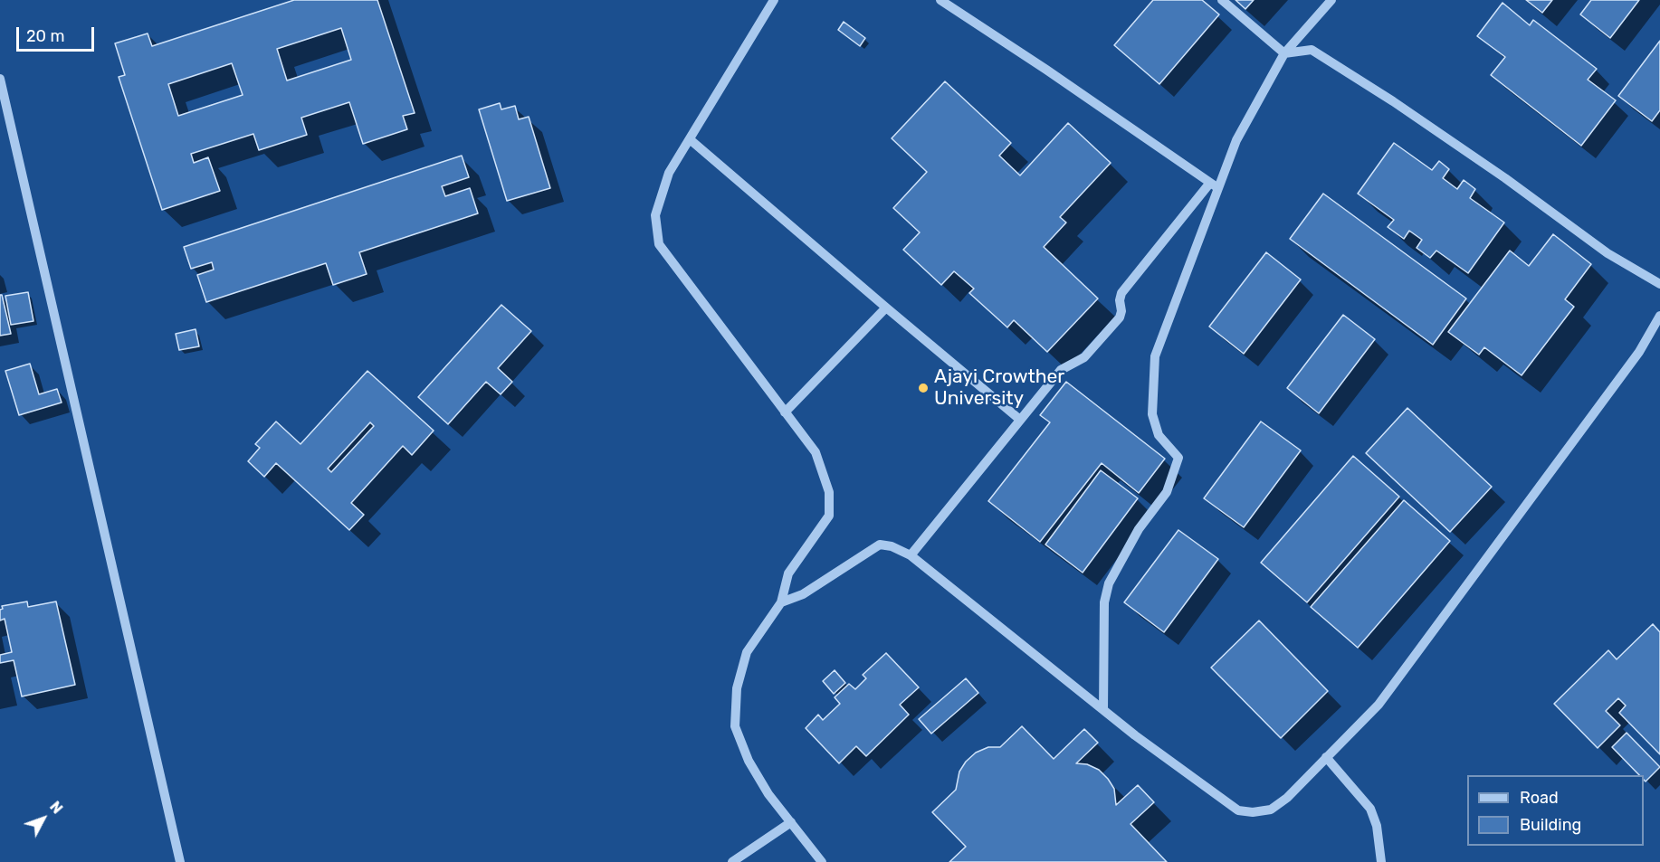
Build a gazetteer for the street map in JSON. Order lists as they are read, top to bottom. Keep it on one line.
{"places":["Ajayi Crowther University"],"legend":["Road","Building"],"scale_bar":"20 m","north":"top right"}
